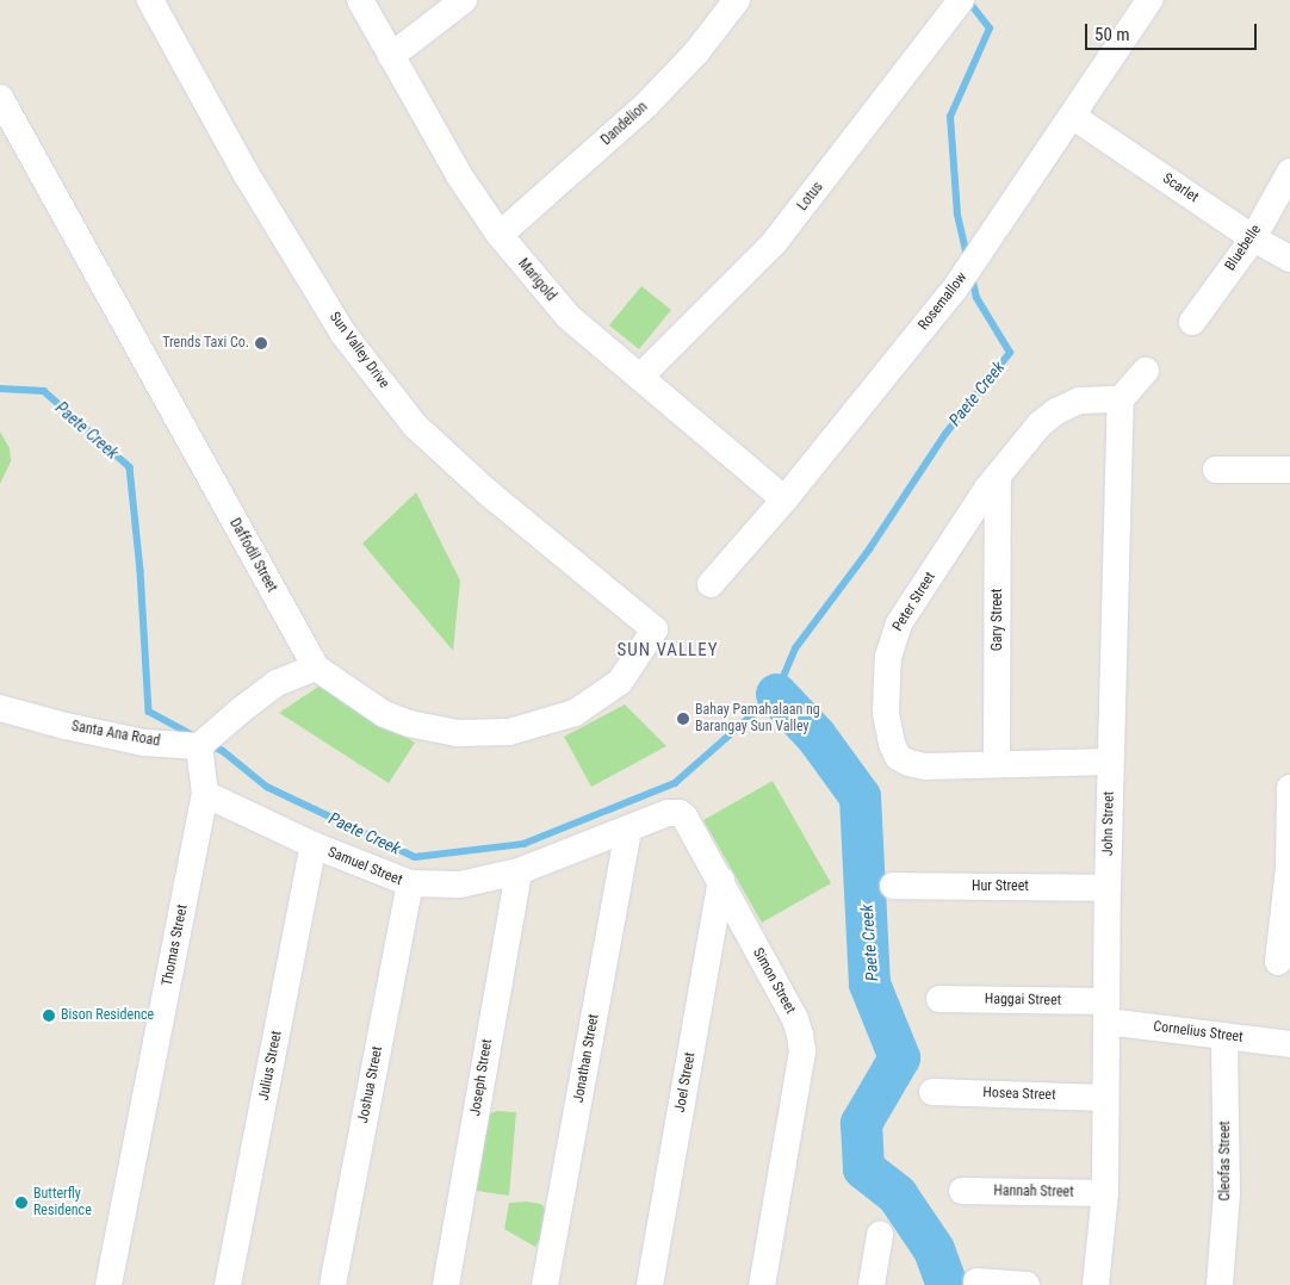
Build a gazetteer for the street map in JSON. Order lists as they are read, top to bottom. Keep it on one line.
{"streets":{"street":["Dandelion","Scarlet","Lotus","Bluebelle","Marigold","Rosemallow","Sun Valley Drive","Daffodil Street","Peter Street","Gary Street","Santa Ana Road","John Street","Samuel Street","Hur Street","Thomas Street","Simon Street","Haggai Street","Cornelius Street","Jonathan Street","Julius Street","Joseph Street","Joel Street","Joshua Street","Hosea Street","Cleofas Street","Hannah Street"]},"crossings":[["Dandelion","Marigold"],["Scarlet","Bluebelle"],["Scarlet","Rosemallow"],["Lotus","Marigold"],["Marigold","Rosemallow"],["Sun Valley Drive","Daffodil Street"],["Peter Street","Gary Street"],["Peter Street","John Street"],["Santa Ana Road","Thomas Street"],["John Street","Hur Street"],["John Street","Haggai Street"],["John Street","Cornelius Street"],["John Street","Hosea Street"],["John Street","Hannah Street"],["Samuel Street","Thomas Street"],["Samuel Street","Simon Street"],["Samuel Street","Jonathan Street"],["Samuel Street","Julius Street"],["Samuel Street","Joseph Street"],["Samuel Street","Joshua Street"],["Simon Street","Joel Street"],["Haggai Street","Cornelius Street"],["Cornelius Street","Cleofas Street"]],"districts":["SUN VALLEY"],"water":["Paete Creek"],"places":["Trends Taxi Co.","Bahay Pamahalaan ng Barangay Sun Valley","Bison Residence","Butterfly Residence"],"scale_bar":"50 m"}
